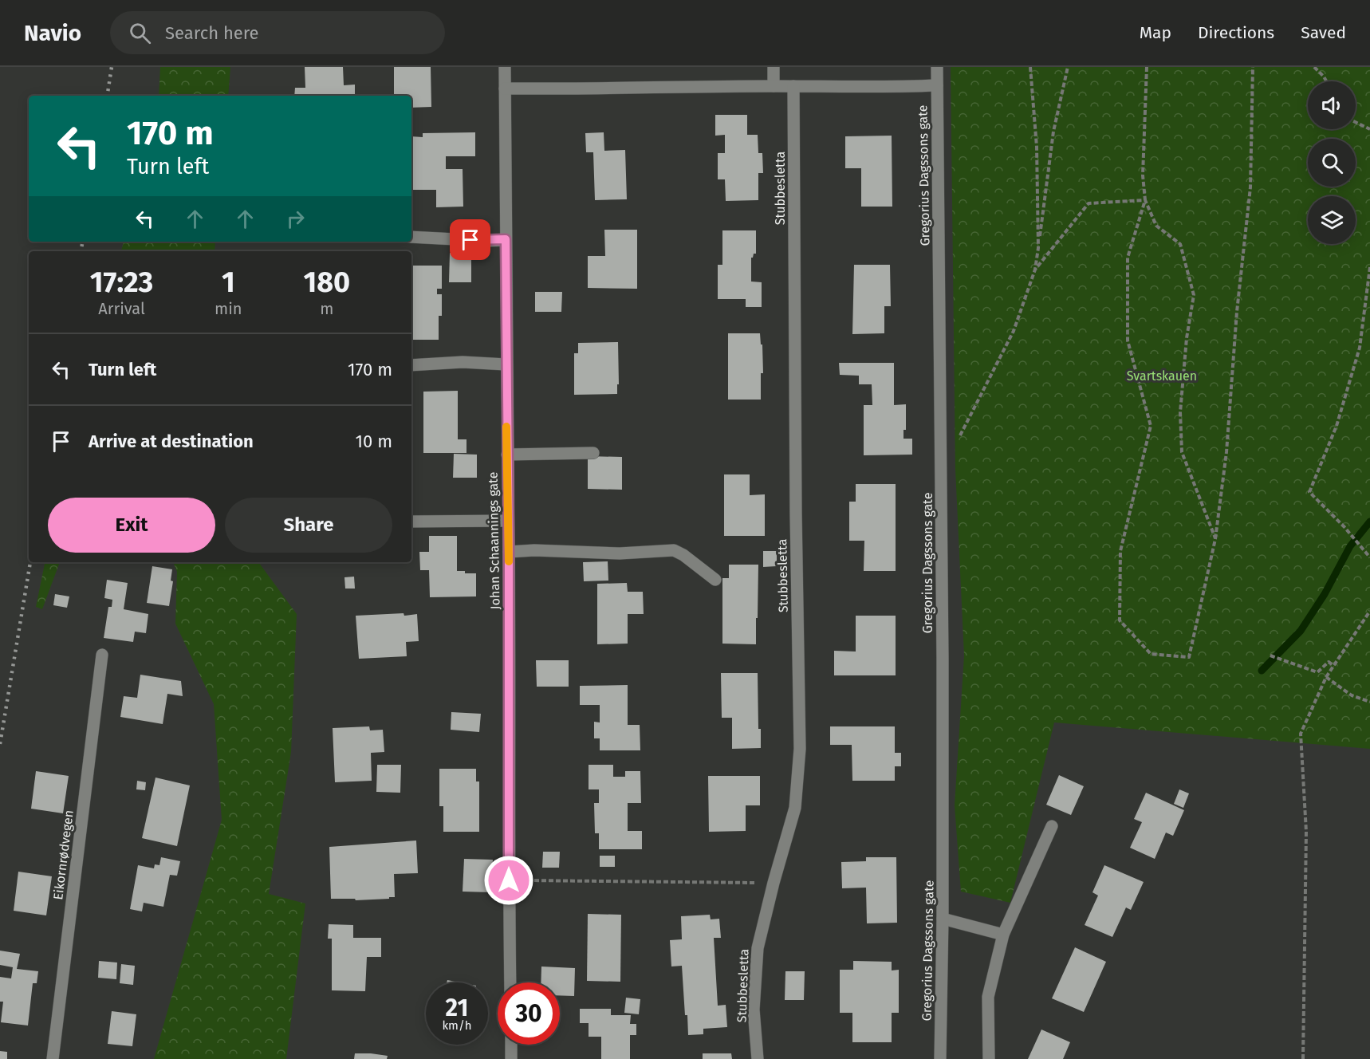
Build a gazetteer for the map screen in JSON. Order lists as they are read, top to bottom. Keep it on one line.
{"streets":{"street":["Gregorius Dagssons gate","Stubbesletta","Johan Schaannings gate","Eikornrødvegen"]},"parks":["Svartskauen"],"page":{"header":"Navio","search":"Search here","nav":["Map","Directions","Saved"],"turn":["170 m","Turn left"],"eta":["17:23","Arrival","1","min","180","m"],"list":[{"name":"Turn left","value":"170 m"},{"name":"Arrive at destination","value":"10 m"}],"buttons":["Exit","Share"],"speed":"21 km/h","limit":"30"}}
